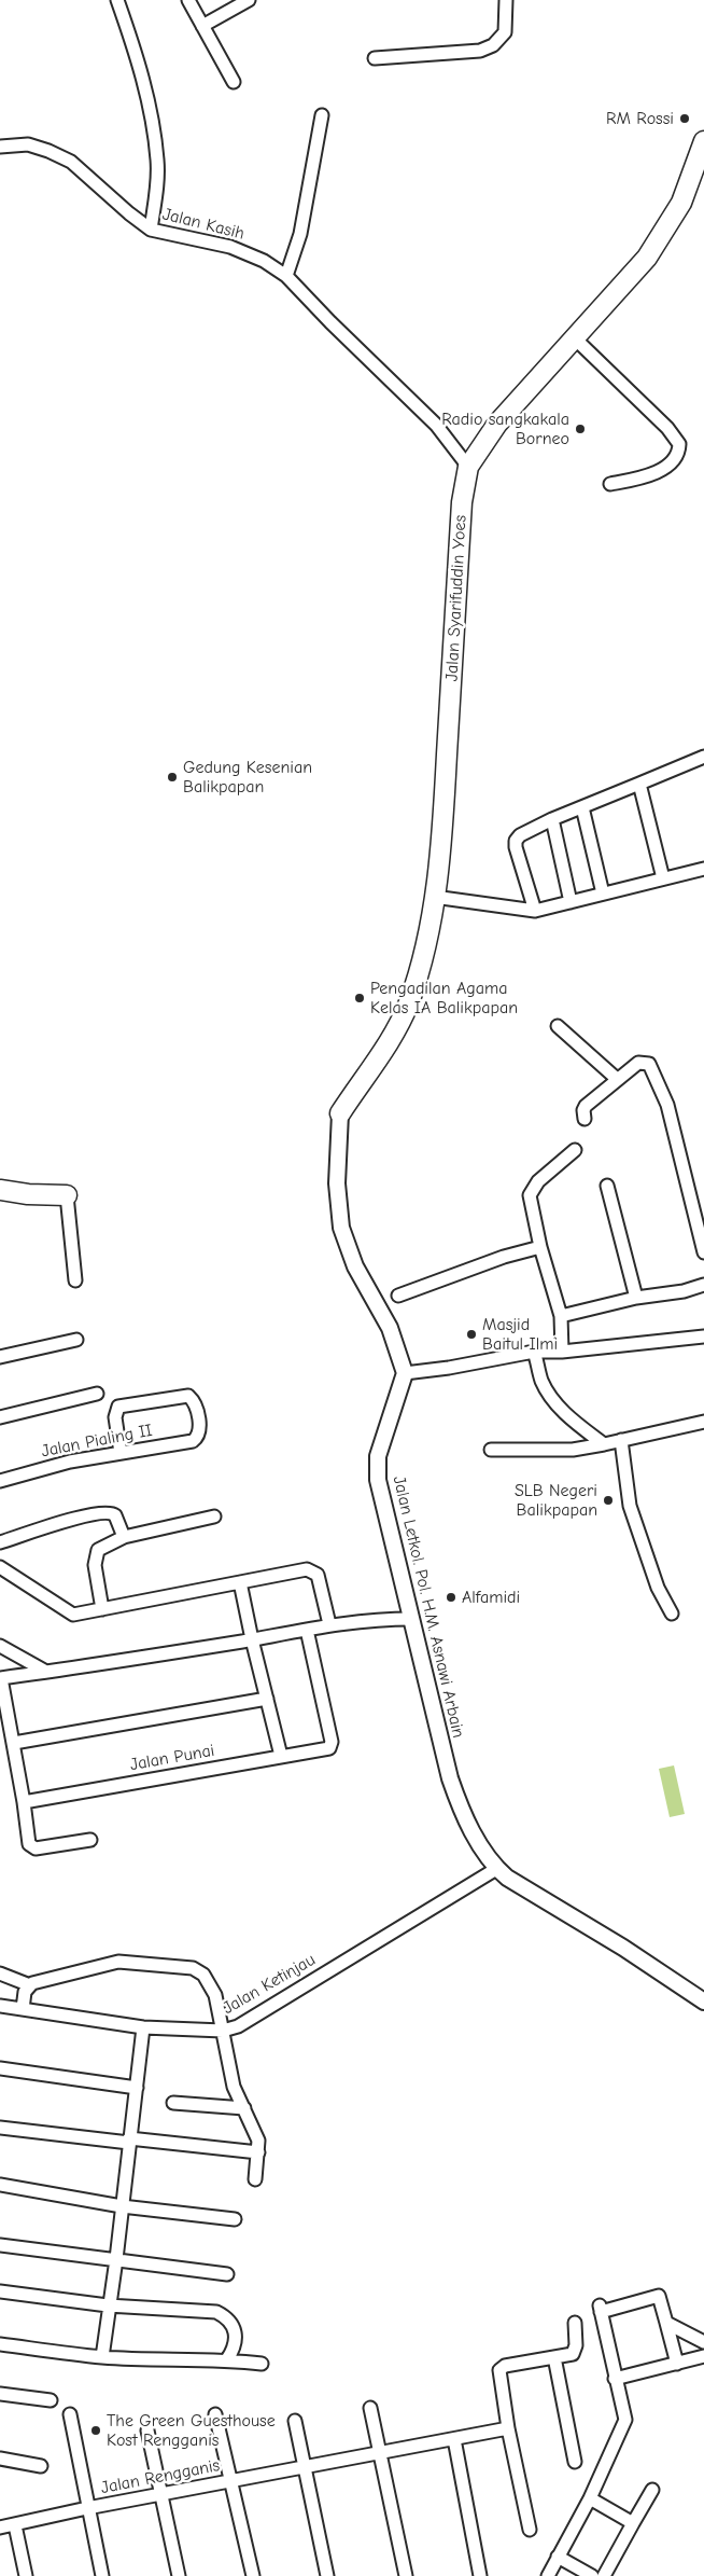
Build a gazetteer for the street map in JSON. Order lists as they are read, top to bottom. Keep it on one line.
{"streets":{"highway":["Jalan Syarifuddin Yoes"],"street":["Jalan Kasih","Jalan Pialing II","Jalan Letkol. Pol. H.M. Asnawi Arbain","Jalan Punai","Jalan Ketinjau","Jalan Rengganis"]},"crossings":[["Jalan Kasih","Jalan Syarifuddin Yoes"],["Jalan Letkol. Pol. H.M. Asnawi Arbain","Jalan Ketinjau"]],"places":["RM Rossi","Radio sangkakala Borneo","Gedung Kesenian Balikpapan","Pengadilan Agama Kelas IA Balikpapan","Masjid Baitul Ilmi","SLB Negeri Balikpapan","Alfamidi","The Green Guesthouse Kost Rengganis"]}
